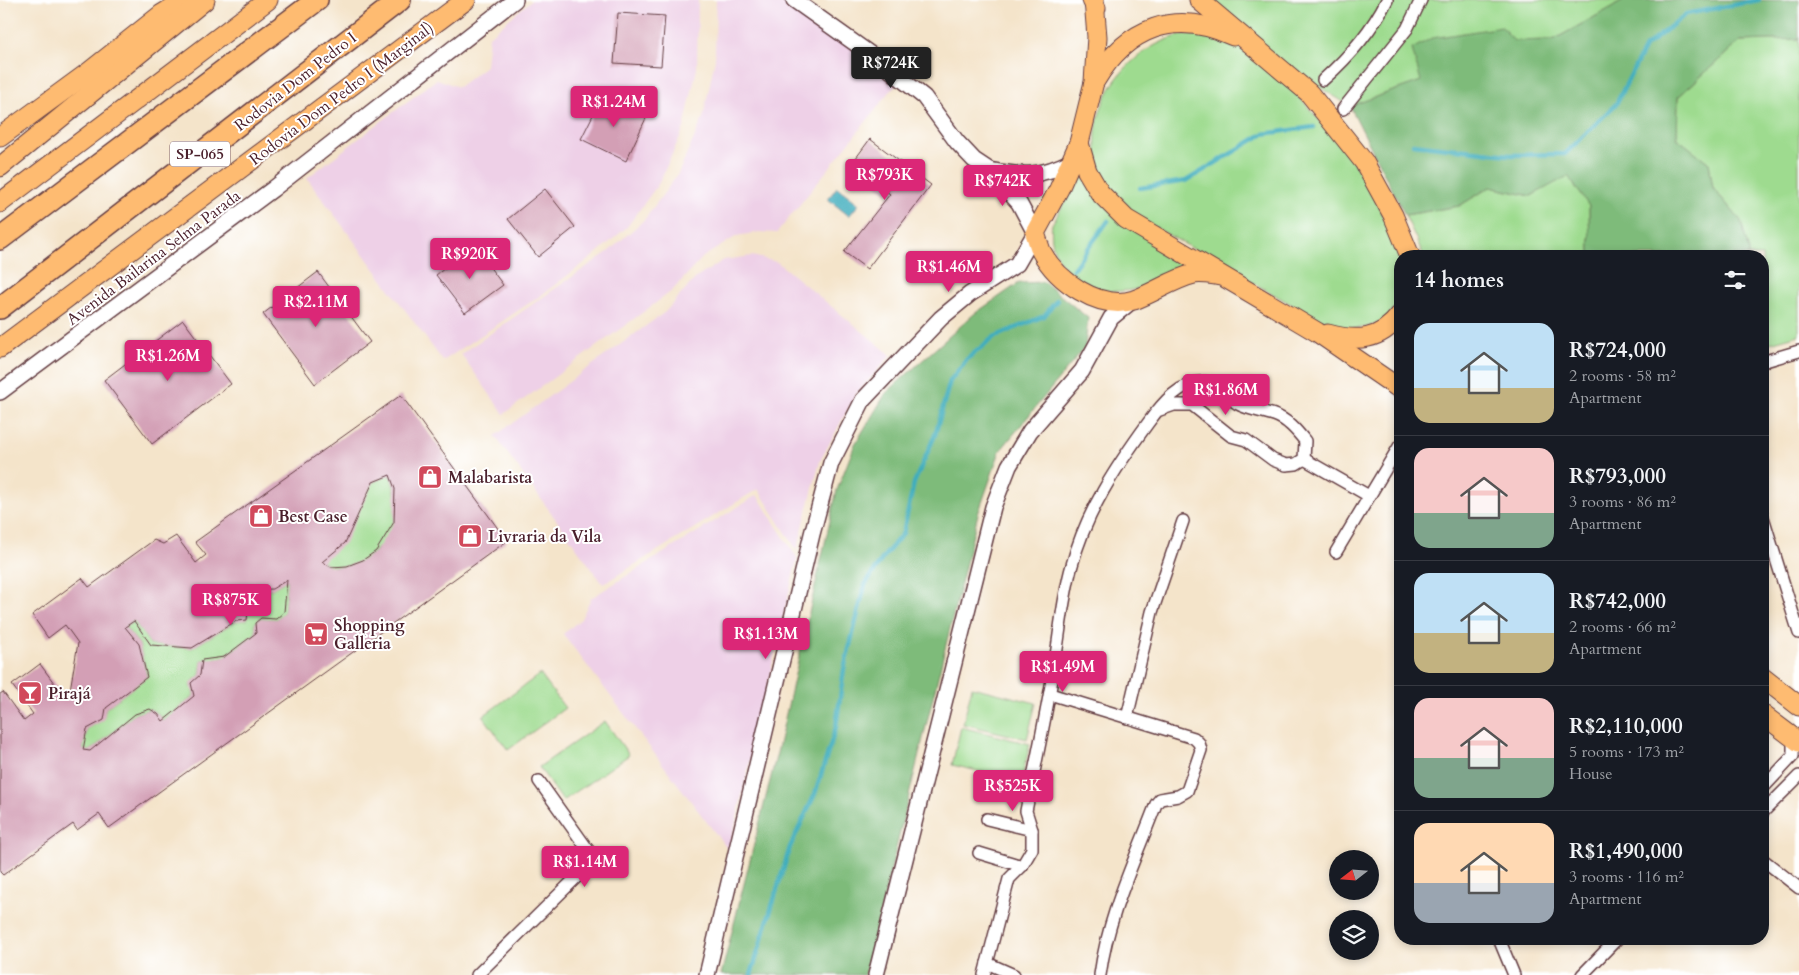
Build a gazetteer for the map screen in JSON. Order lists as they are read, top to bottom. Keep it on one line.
{"streets":{"highway":["Rodovia Dom Pedro I","SP-065"],"main road":["Rodovia Dom Pedro I (Marginal)"],"street":["Avenida Bailarina Selma Parada"]},"places":{"shop":["Malabarista","Best Case","Livraria da Vila"],"supermarket":["Shopping Galleria"],"bar":["Pirajá"]},"north":"left","page":{"price":["R$724K","R$1.24M","R$793K","R$742K","R$920K","R$1.46M","R$2.11M","R$1.26M","R$1.86M","R$875K","R$1.13M","R$1.49M","R$525K","R$1.14M"],"heading":"14 homes","list":[{"name":"R$724,000","note":"2 rooms · 58 m² · Apartment"},{"name":"R$793,000","note":"3 rooms · 86 m² · Apartment"},{"name":"R$742,000","note":"2 rooms · 66 m² · Apartment"},{"name":"R$2,110,000","note":"5 rooms · 173 m² · House"},{"name":"R$1,490,000","note":"3 rooms · 116 m² · Apartment"}]}}
